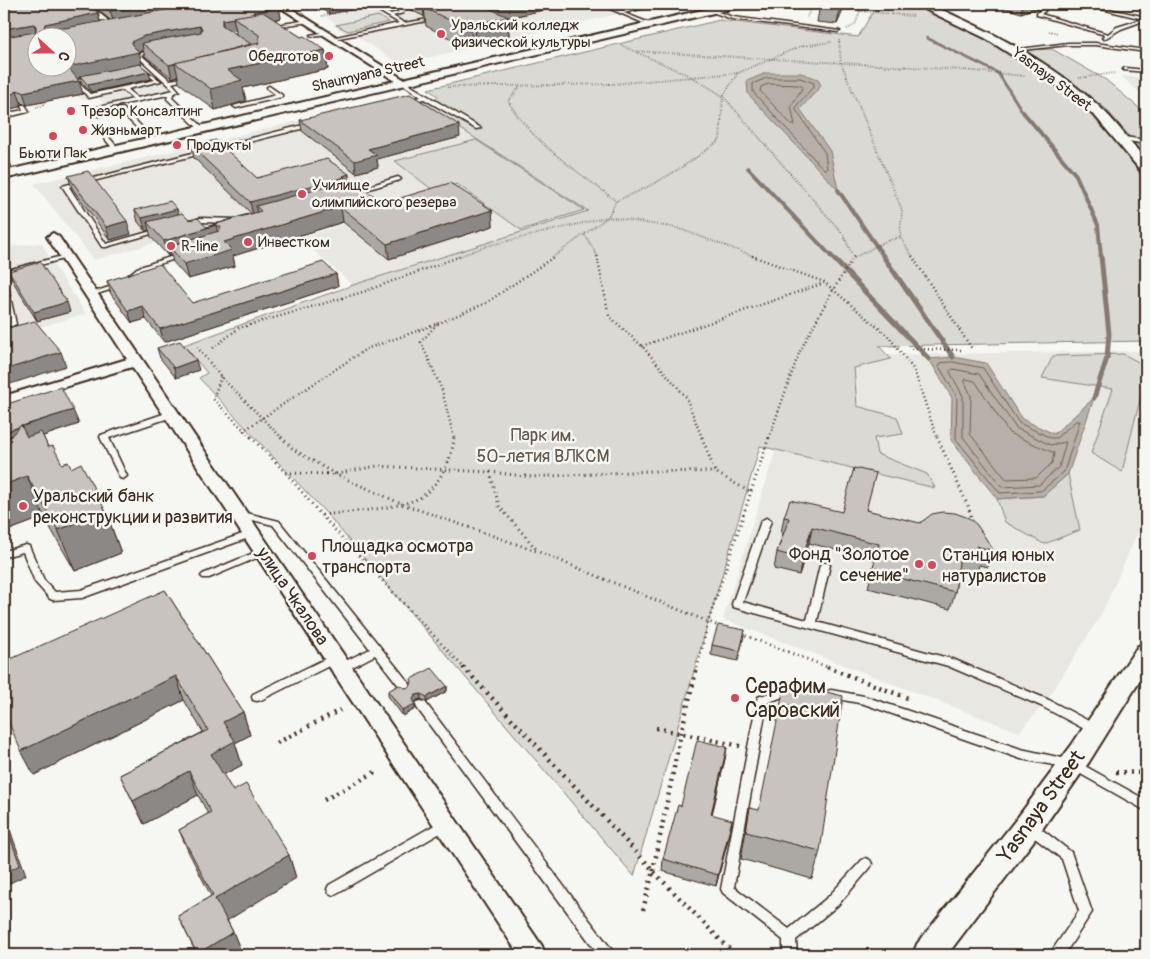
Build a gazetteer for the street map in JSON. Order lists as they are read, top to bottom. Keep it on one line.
{"streets":{"street":["Shaumyana Street","Yasnaya Street","улица Чкалова"]},"parks":["Парк им. 50-летия ВЛКСМ"],"places":["Уральский колледж физической культуры","Обедготов","Трезор Консалтинг","Жизньмарт","Бьюти Пак","Продукты","Училище олимпийского резерва","Инвестком","R-line","Уральский банк реконструкции и развития","Площадка осмотра транспорта","Фонд \"Золотое сечение\"","Станция юных натуралистов","Серафим Саровский"],"north":"right"}
